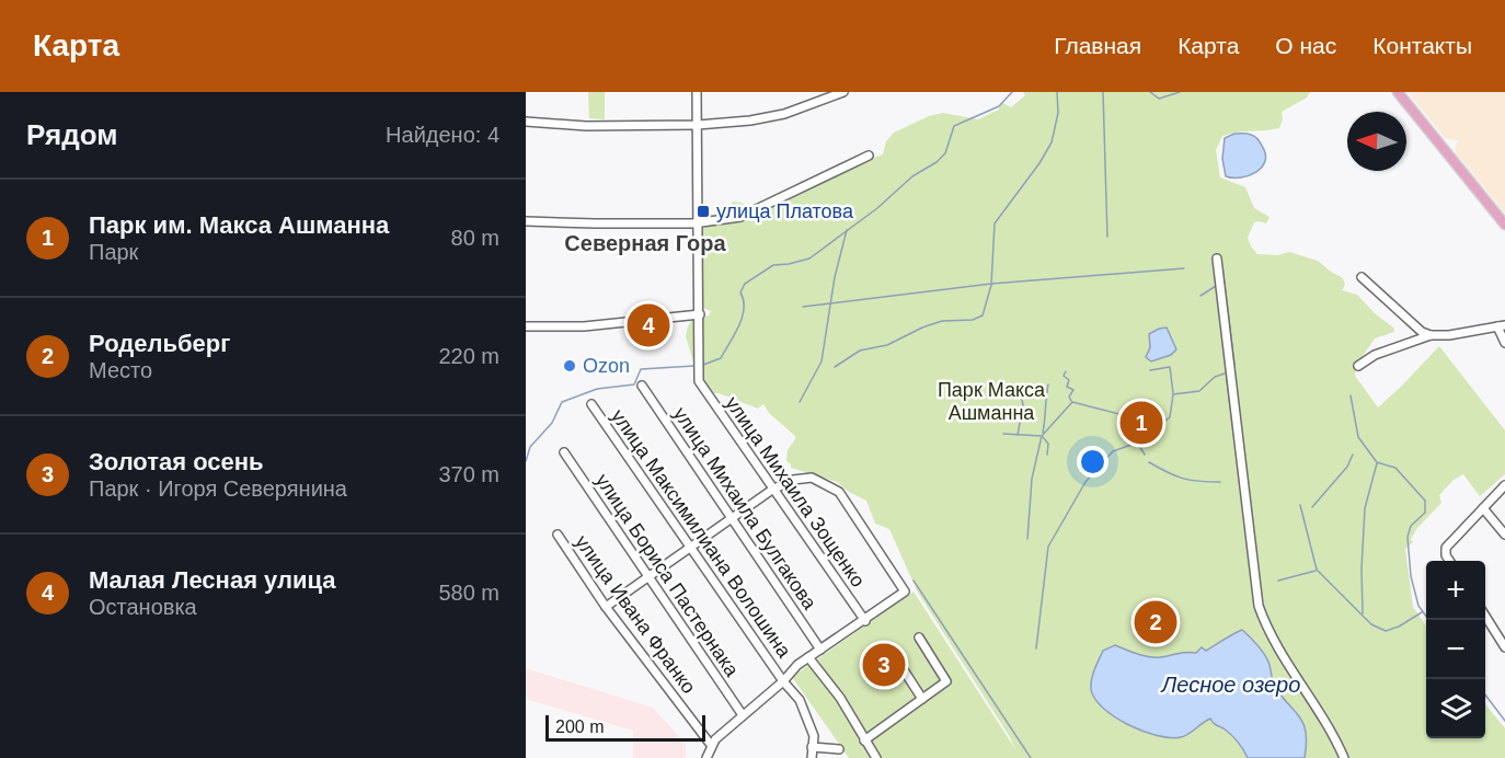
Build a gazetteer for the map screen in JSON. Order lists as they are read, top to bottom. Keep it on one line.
{"streets":{"street":["улица Михаила Зощенко","улица Михаила Булгакова","улица Максимилиана Волошина","улица Бориса Пастернака","улица Ивана Франко"]},"districts":["Северная Гора"],"water":["Лесное озеро"],"parks":["Парк Макса Ашманна"],"places":{"transit":["улица Платова"],"other":["Ozon"]},"scale_bar":"200 m","north":"left","page":{"header":"Карта","nav":["Главная","Карта","О нас","Контакты"],"heading":["Рядом","Найдено: 4"],"list":[{"mark":"1","name":"Парк им. Макса Ашманна","note":"Парк","value":"80 m"},{"mark":"2","name":"Родельберг","note":"Место","value":"220 m"},{"mark":"3","name":"Золотая осень","note":"Парк · Игоря Северянина","value":"370 m"},{"mark":"4","name":"Малая Лесная улица","note":"Остановка","value":"580 m"}],"pins":["4","1","2","3"],"map_buttons":["+","−"],"scale":"200 m"}}
